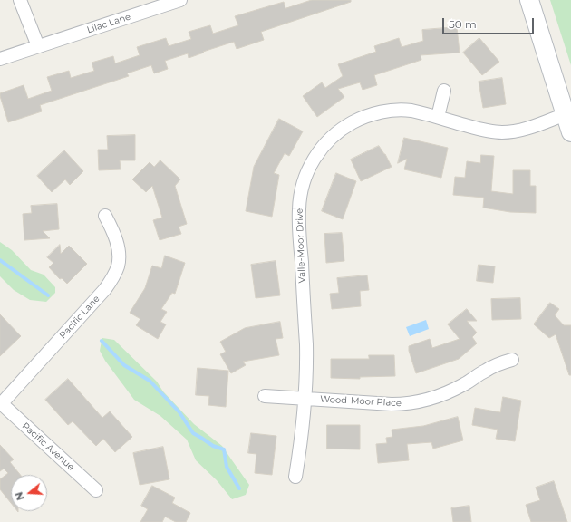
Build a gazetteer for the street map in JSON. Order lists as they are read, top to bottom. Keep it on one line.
{"streets":{"street":["Lilac Lane","Valle-Moor Drive","Pacific Lane","Wood-Moor Place","Pacific Avenue"]},"crossings":[["Valle-Moor Drive","Wood-Moor Place"],["Pacific Lane","Pacific Avenue"]],"scale_bar":"50 m","north":"left"}
